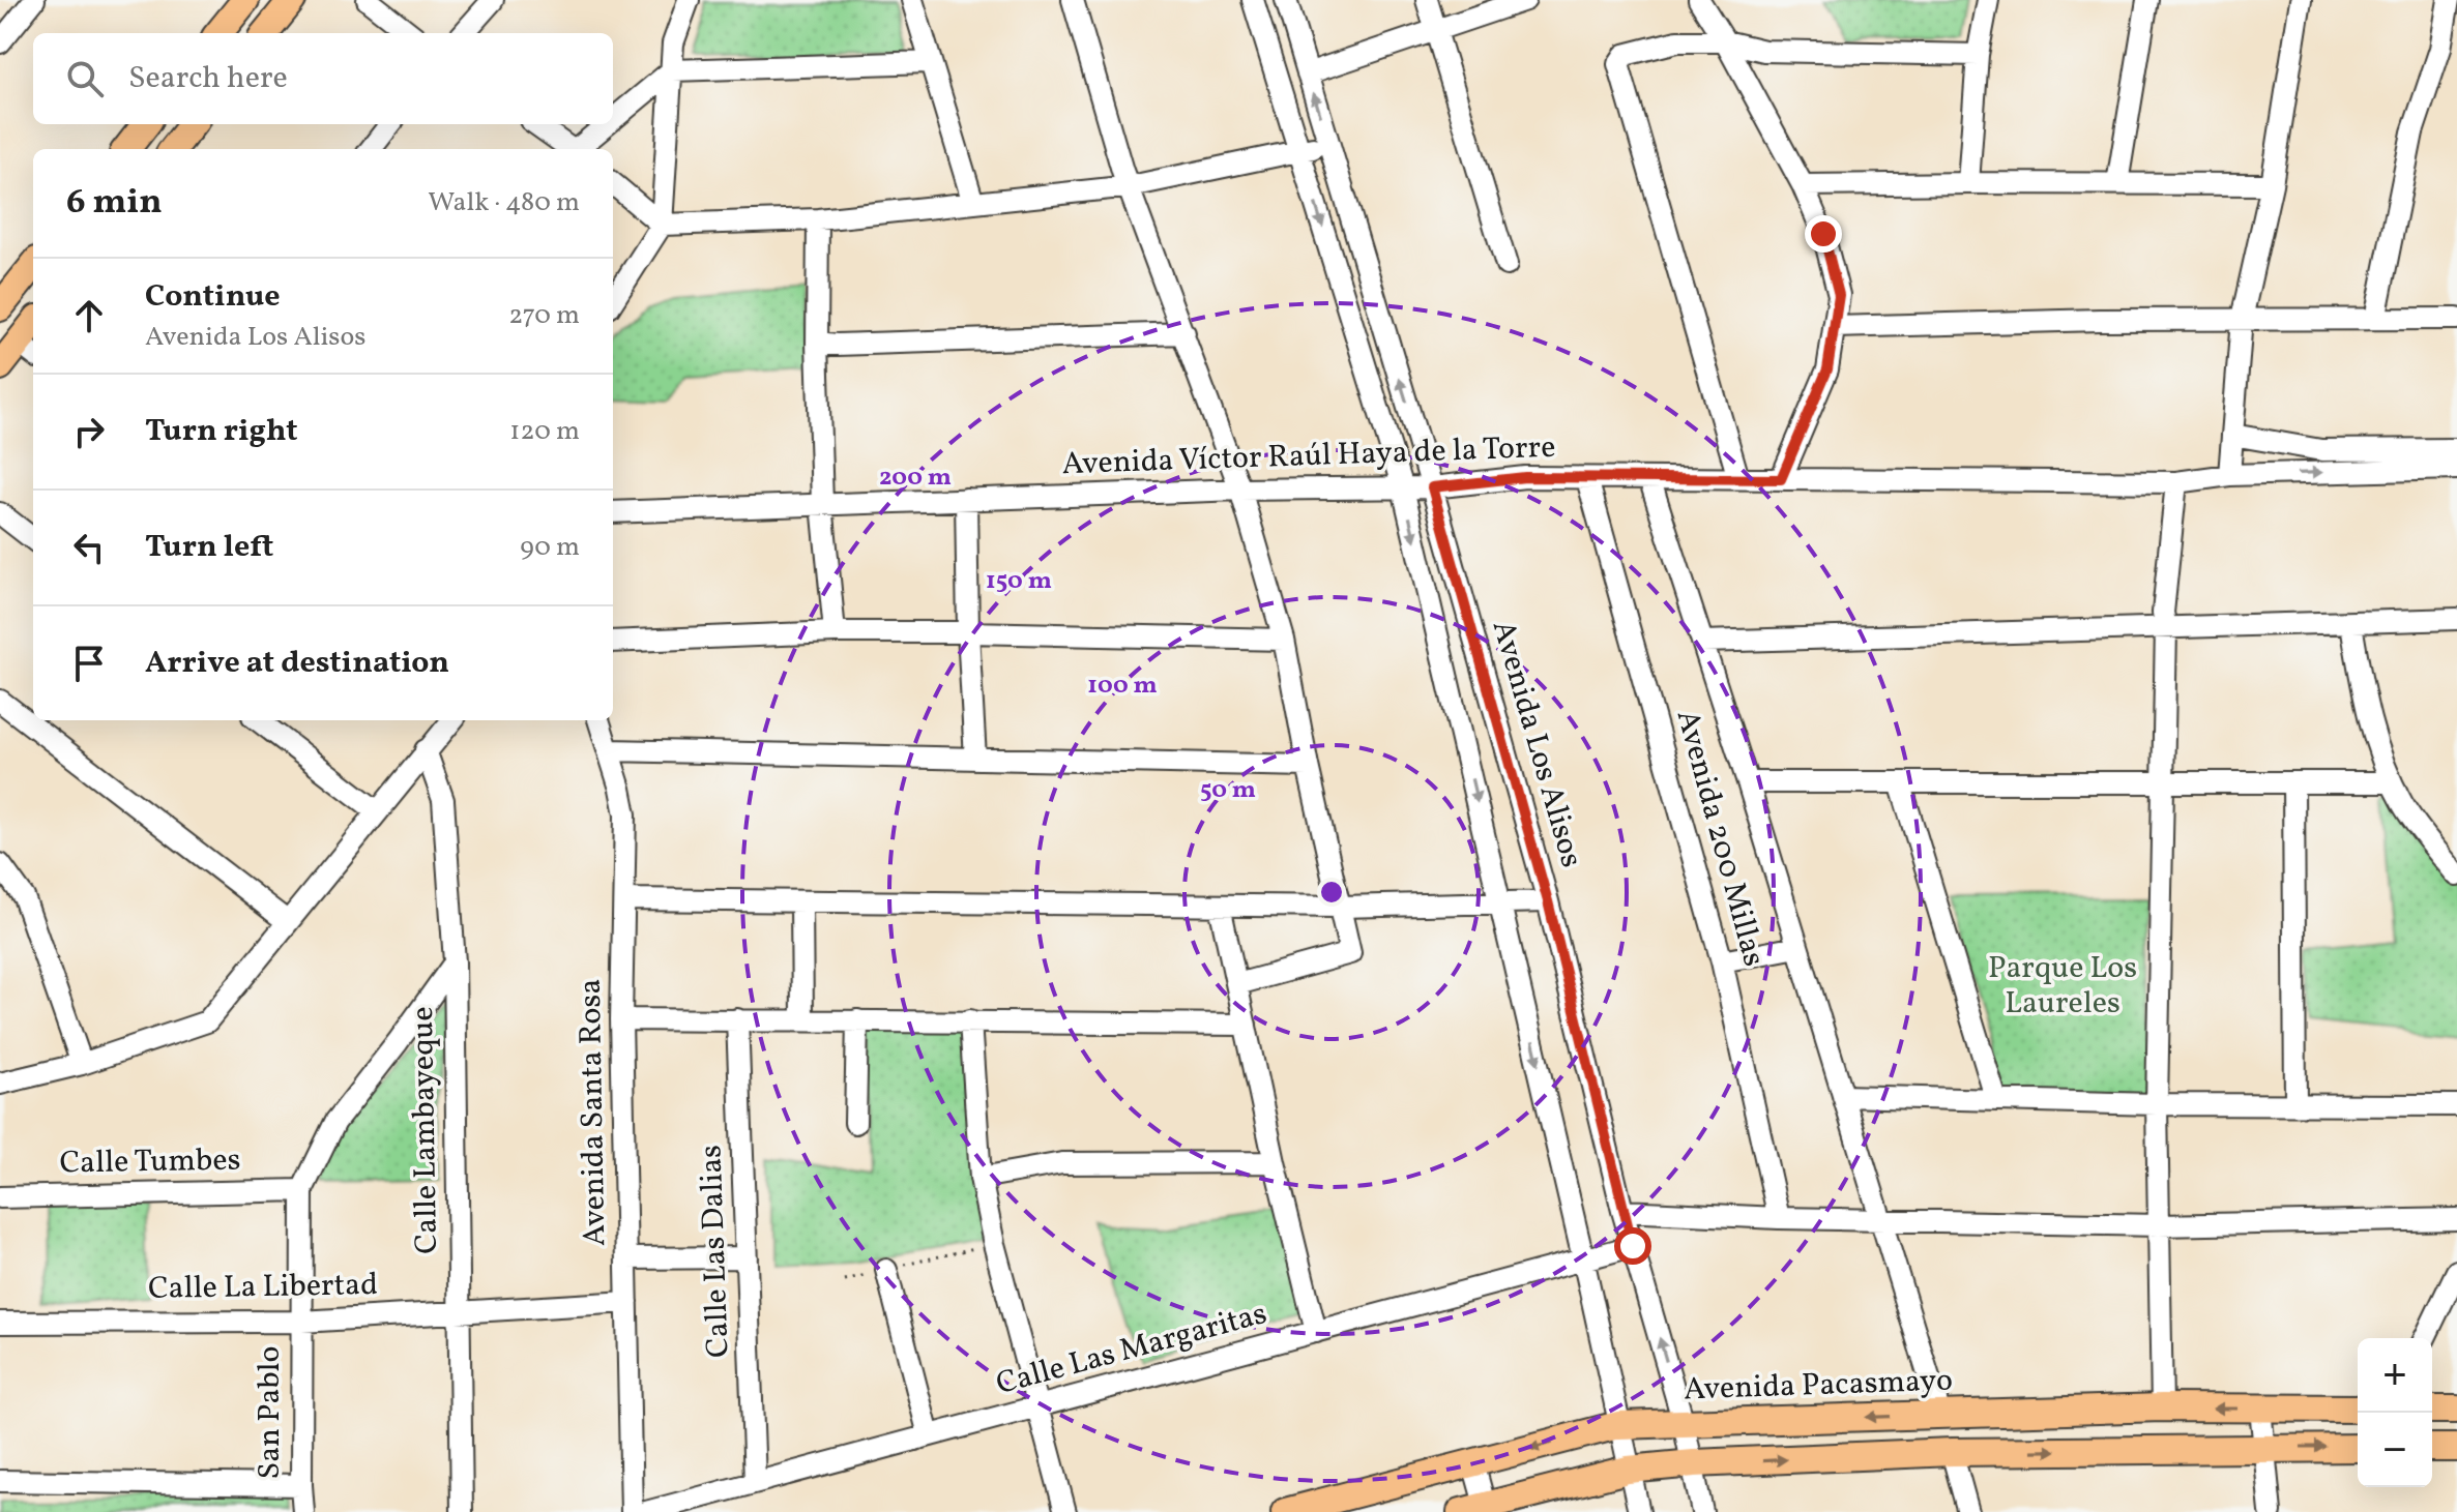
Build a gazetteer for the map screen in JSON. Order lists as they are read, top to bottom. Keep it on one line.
{"streets":{"main road":["Avenida Pacasmayo"],"street":["Avenida Víctor Raúl Haya de la Torre","Avenida Los Alisos","Avenida 200 Millas","Avenida Santa Rosa","Calle Lambayeque","Calle Tumbes","Calle Las Dalias","Calle La Libertad","Calle Las Margaritas","San Pablo"]},"crossings":[["Avenida Víctor Raúl Haya de la Torre","Avenida Los Alisos"],["Avenida Víctor Raúl Haya de la Torre","Avenida 200 Millas"],["Avenida Los Alisos","Calle Las Margaritas"],["Avenida Los Alisos","Avenida Pacasmayo"],["Avenida Santa Rosa","Calle La Libertad"],["Calle Lambayeque","Calle La Libertad"],["Calle Lambayeque","San Pablo"],["Calle Tumbes","San Pablo"],["Calle Las Dalias","Calle Las Margaritas"],["Calle La Libertad","San Pablo"]],"parks":["Parque Los Laureles"],"page":{"search":"Search here","heading":["6 min","Walk · 480 m"],"list":[["Continue","Avenida Los Alisos","270 m"],["Turn right","120 m"],["Turn left","90 m"],"Arrive at destination"],"map_buttons":["+","−"]},"rings":["200 m","150 m","100 m","50 m"]}
